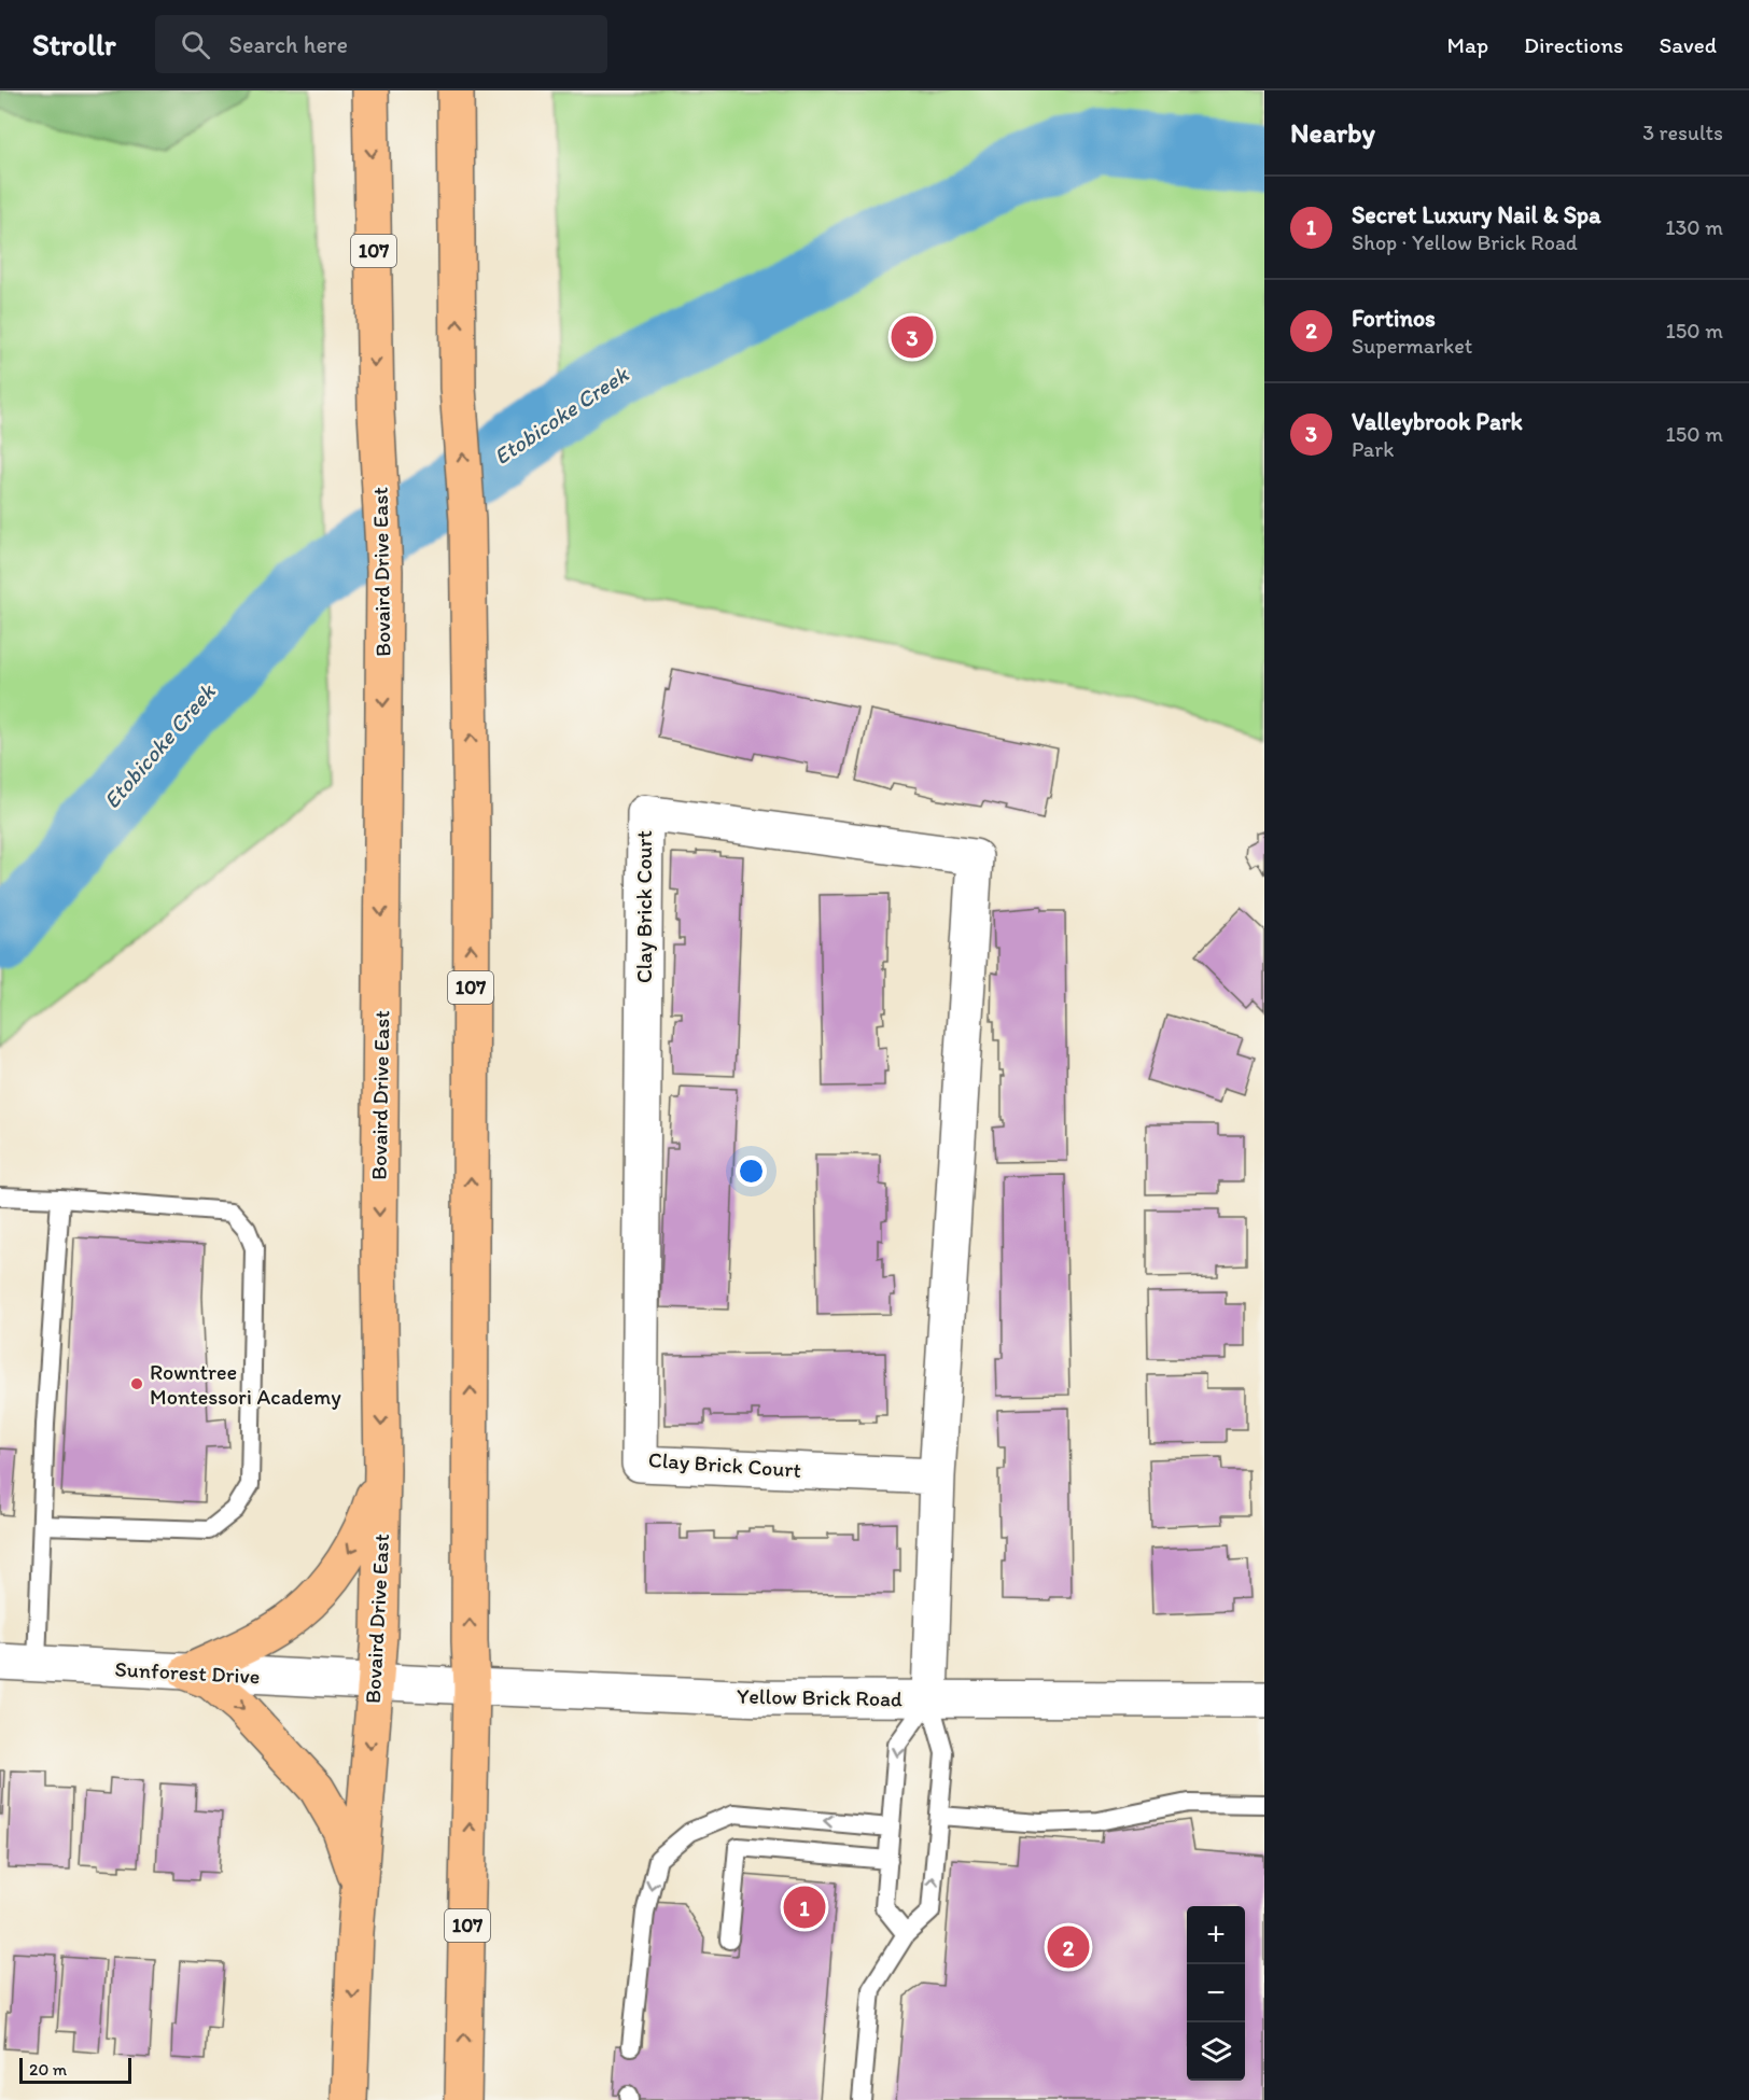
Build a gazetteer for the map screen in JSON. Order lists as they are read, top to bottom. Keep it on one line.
{"streets":{"main road":["107","Bovaird Drive East"],"street":["Clay Brick Court","Sunforest Drive","Yellow Brick Road"]},"crossings":[["107","Yellow Brick Road"],["Bovaird Drive East","Sunforest Drive"],["Bovaird Drive East","Yellow Brick Road"],["Clay Brick Court","Yellow Brick Road"],["Sunforest Drive","Yellow Brick Road"]],"water":["Etobicoke Creek"],"places":["Rowntree Montessori Academy"],"scale_bar":"20 m","page":{"header":"Strollr","search":"Search here","nav":["Map","Directions","Saved"],"heading":["Nearby","3 results"],"list":[{"mark":"1","name":"Secret Luxury Nail & Spa","note":"Shop · Yellow Brick Road","value":"130 m"},{"mark":"2","name":"Fortinos","note":"Supermarket","value":"150 m"},{"mark":"3","name":"Valleybrook Park","note":"Park","value":"150 m"}],"pins":["3","1","2"],"map_buttons":["+","−"],"scale":"20 m"}}
